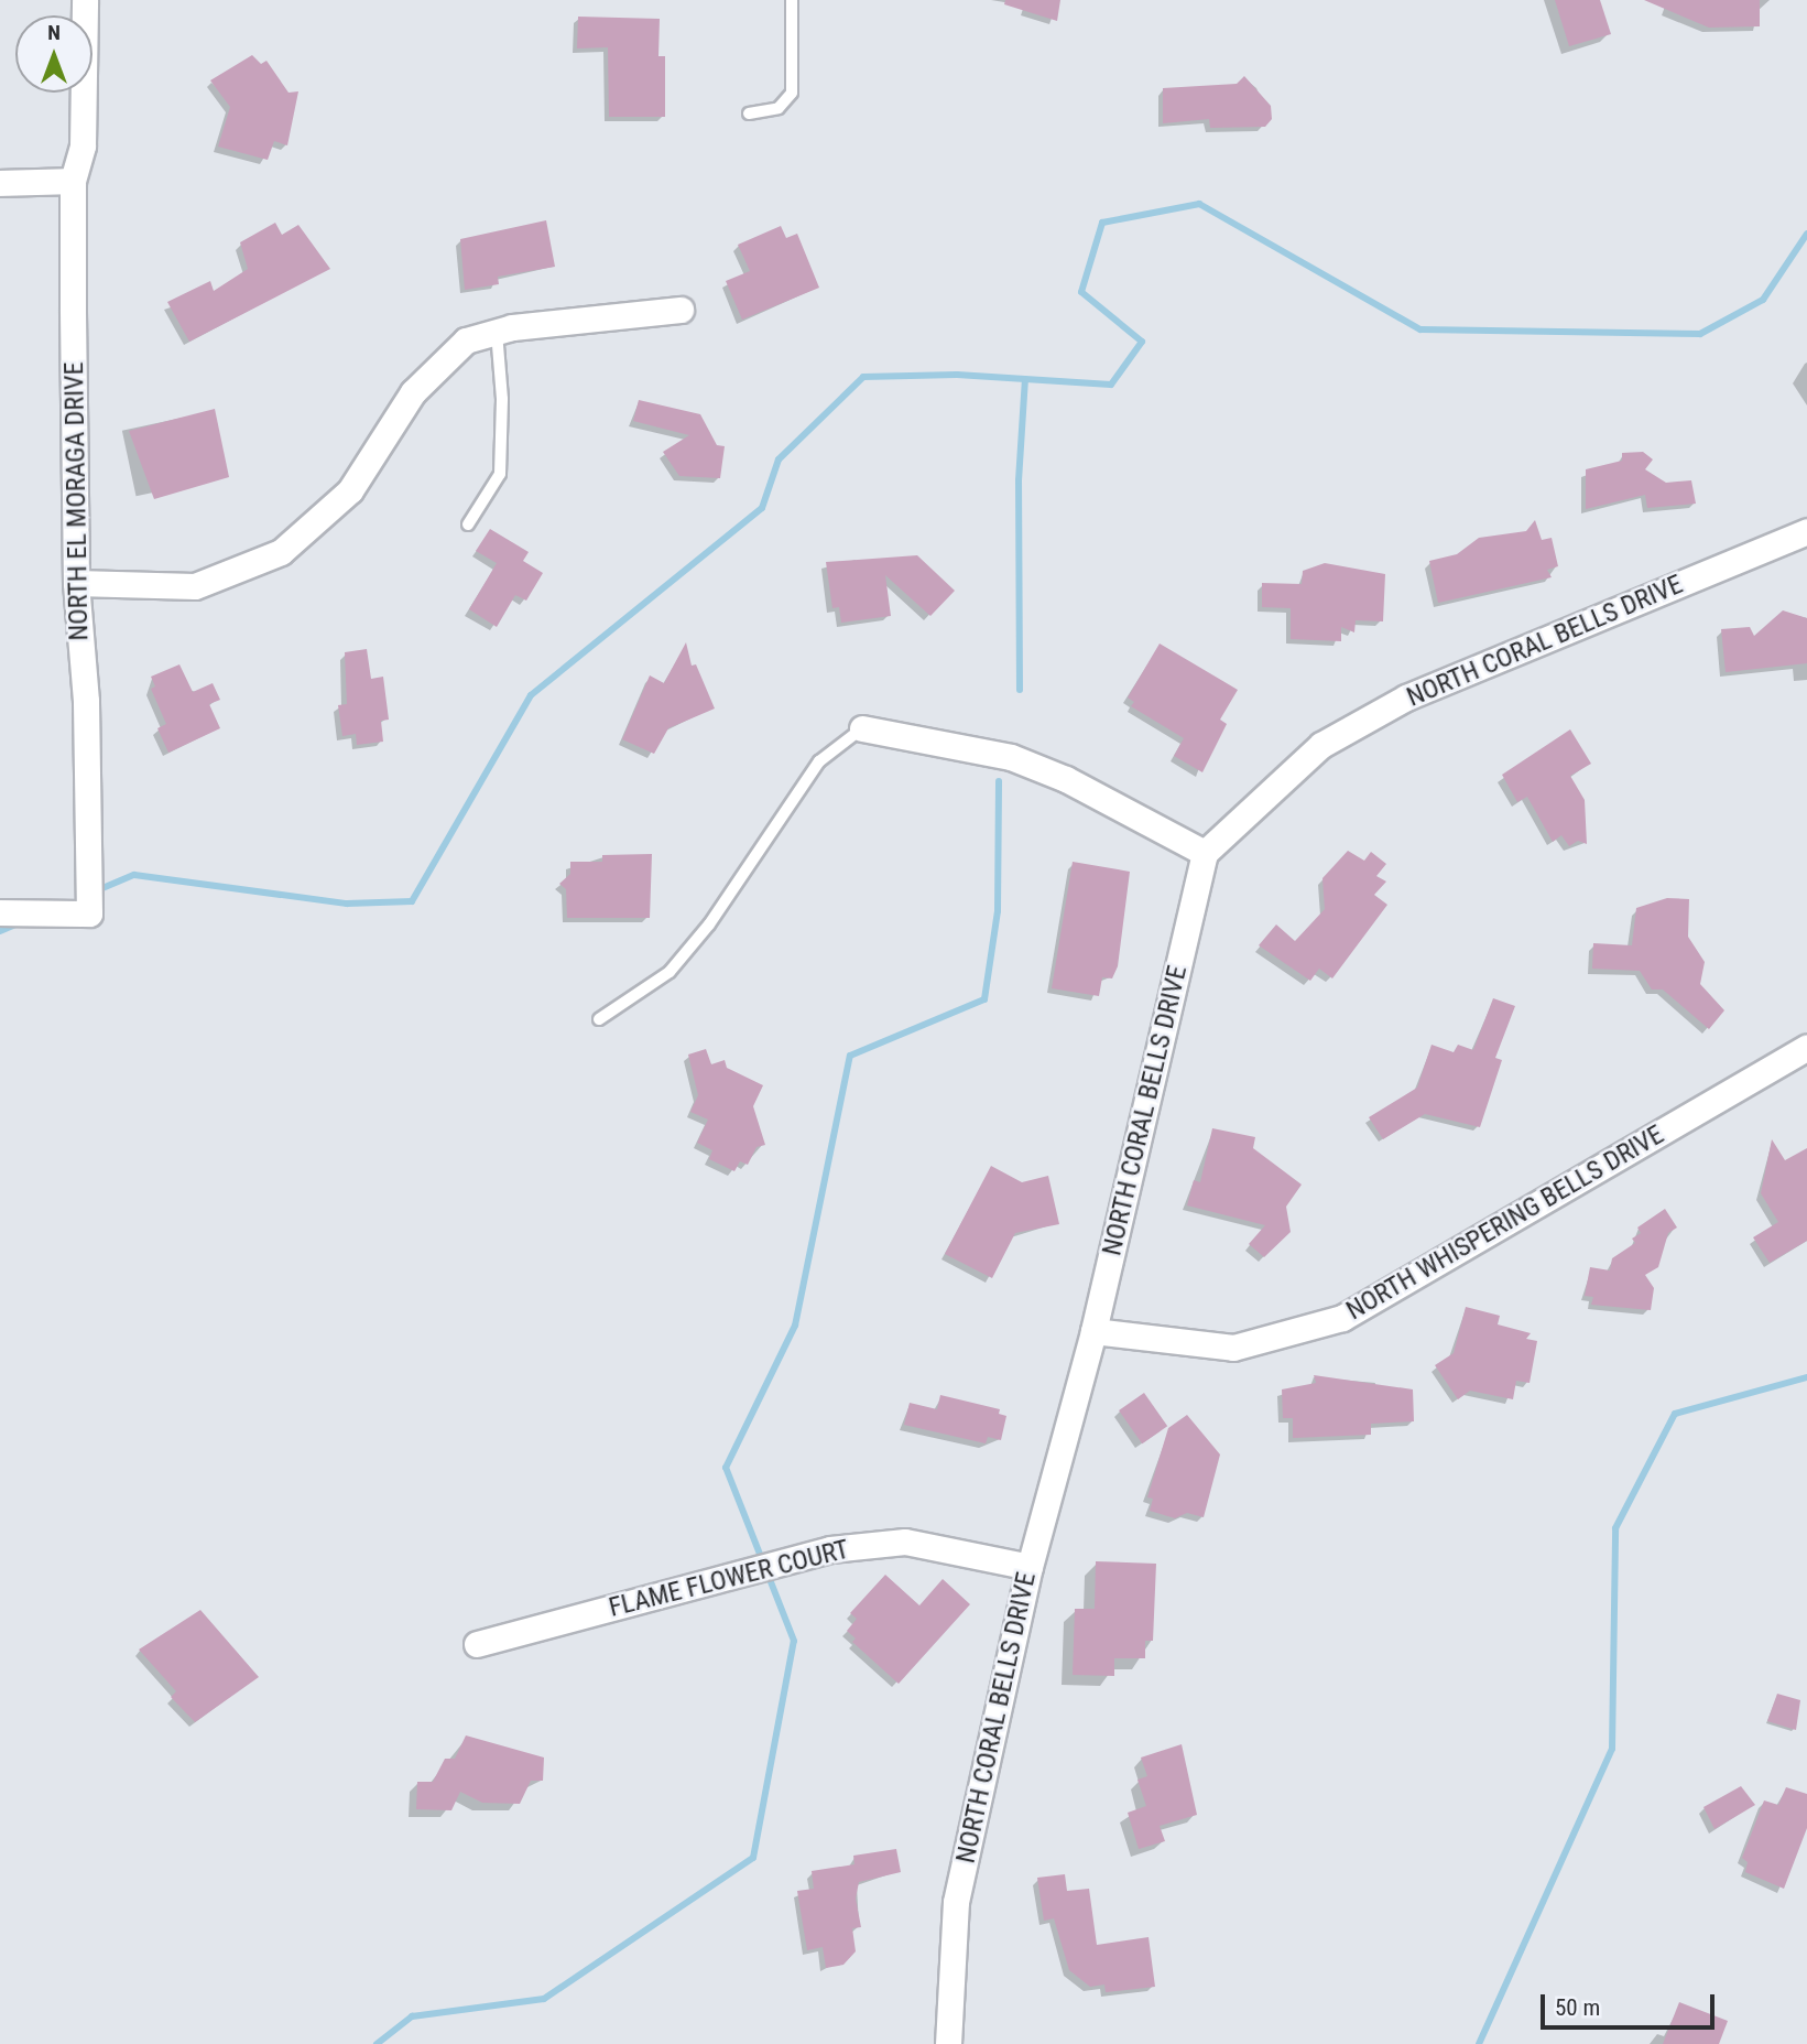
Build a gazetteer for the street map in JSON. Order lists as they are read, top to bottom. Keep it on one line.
{"streets":{"street":["NORTH EL MORAGA DRIVE","NORTH CORAL BELLS DRIVE","NORTH WHISPERING BELLS DRIVE","FLAME FLOWER COURT"]},"crossings":[["NORTH CORAL BELLS DRIVE","NORTH WHISPERING BELLS DRIVE"],["NORTH CORAL BELLS DRIVE","FLAME FLOWER COURT"]],"scale_bar":"50 m","north":"top"}
